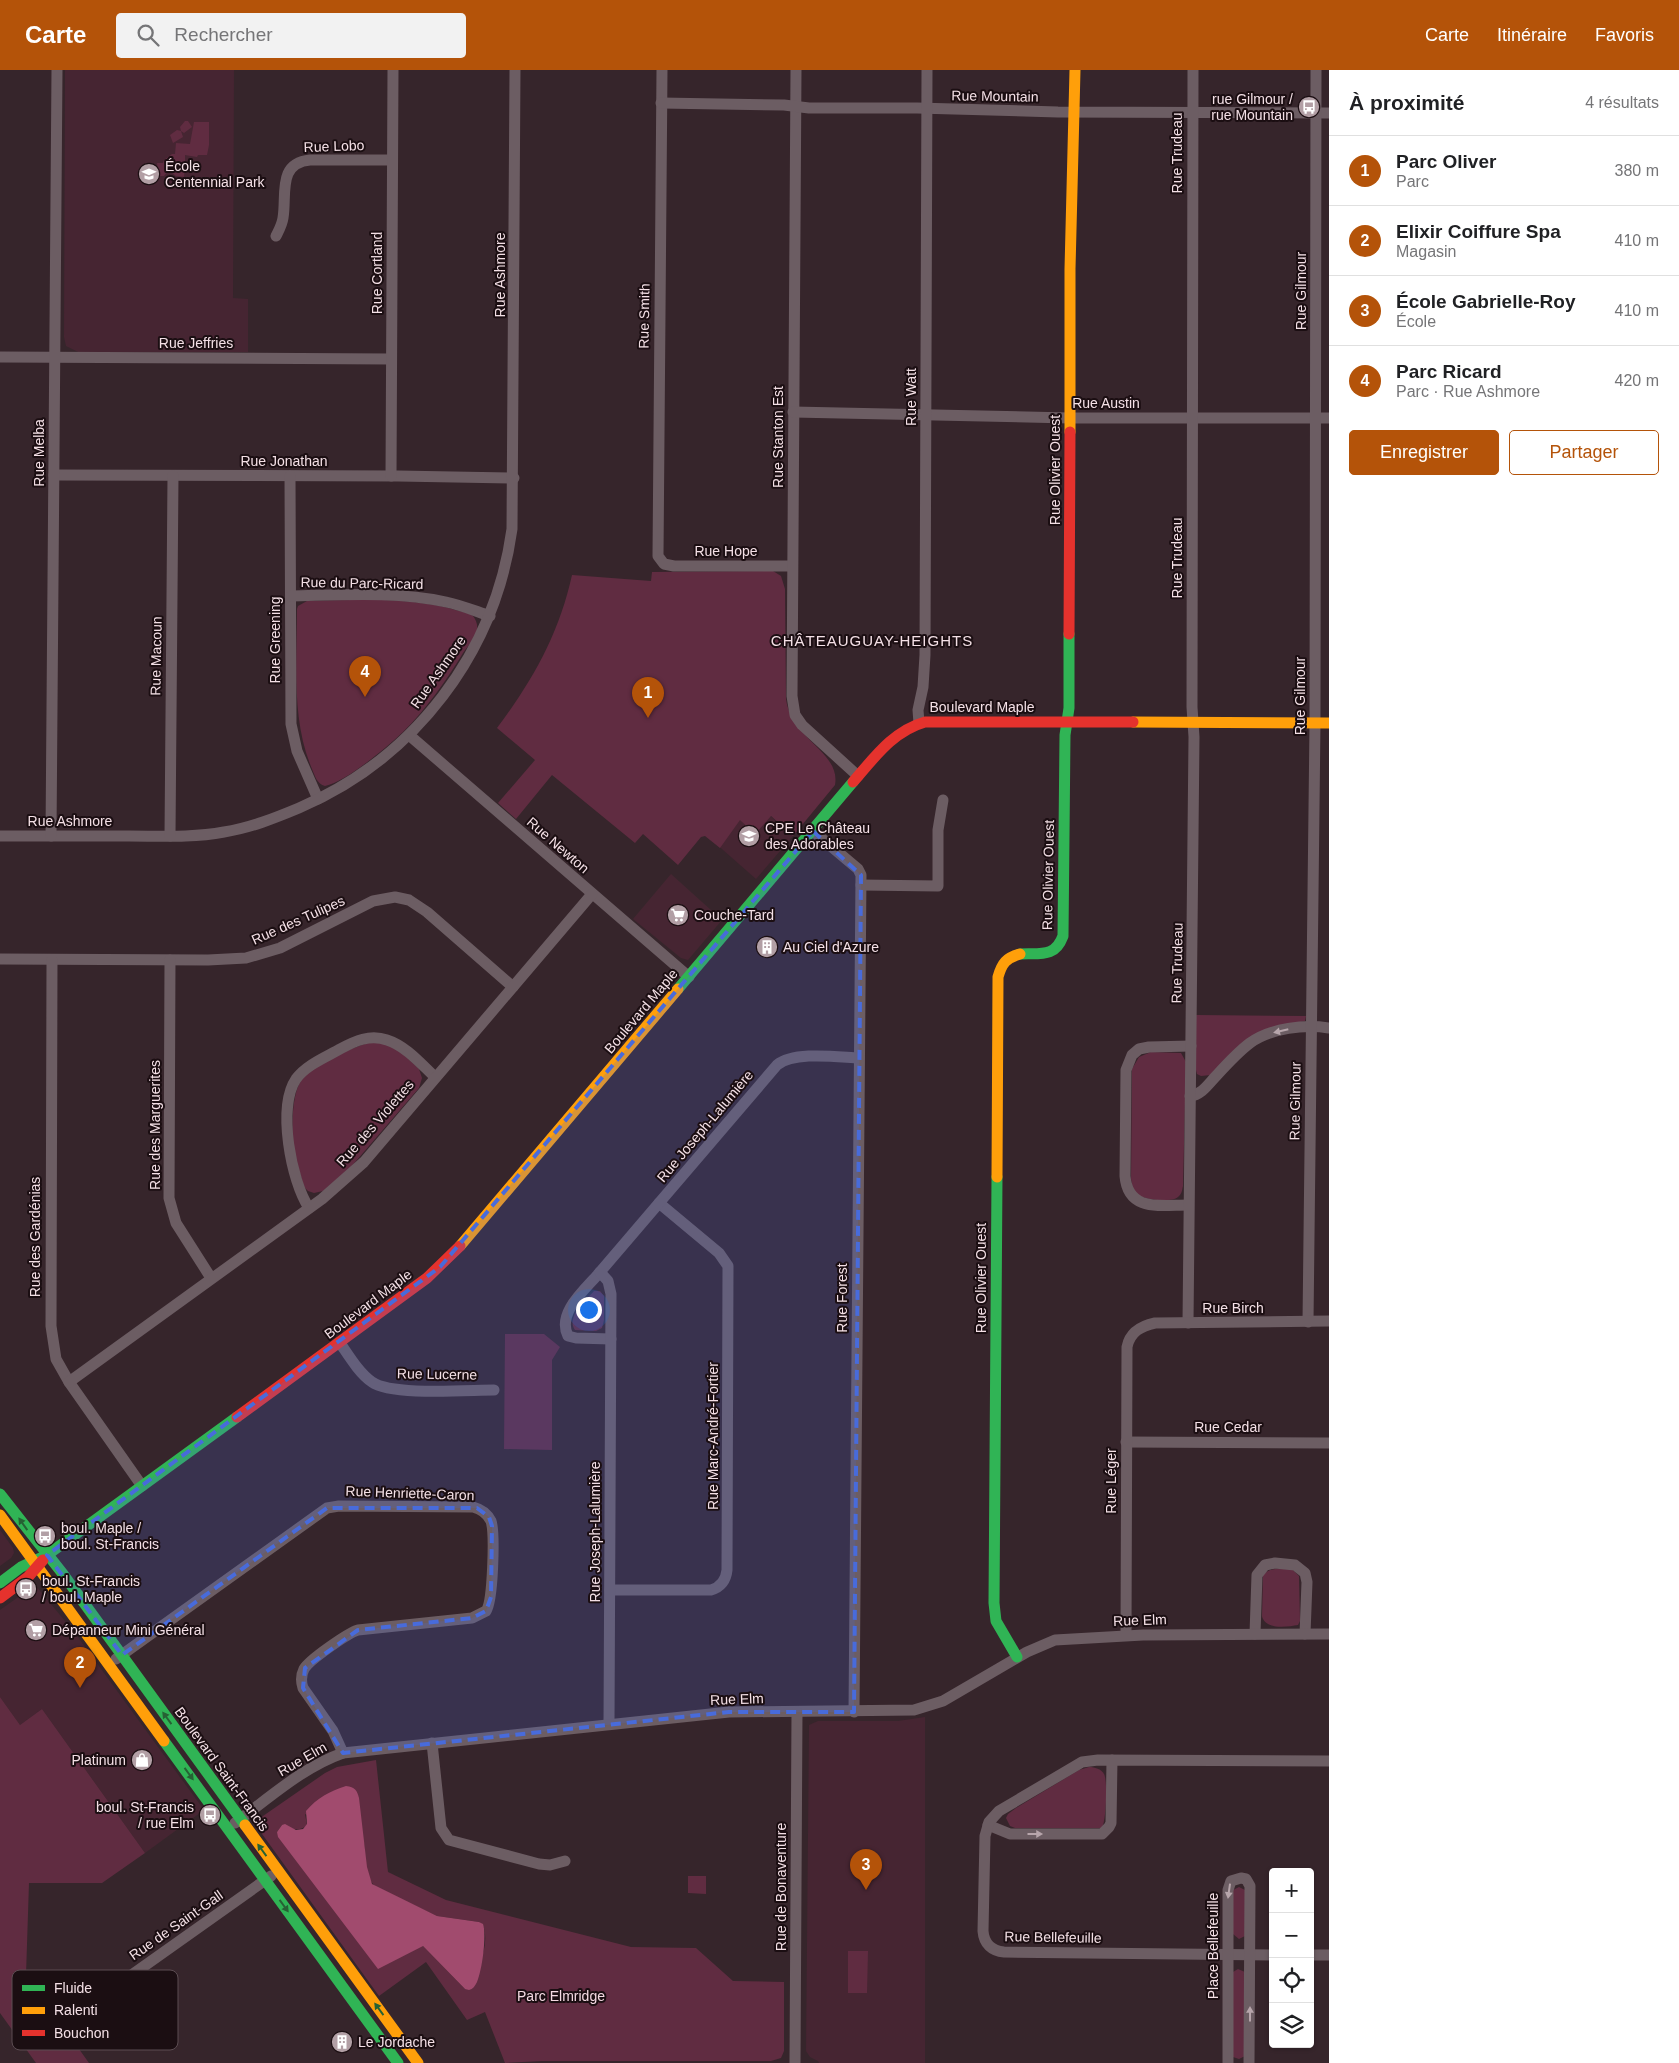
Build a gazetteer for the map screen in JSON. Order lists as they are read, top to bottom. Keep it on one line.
{"streets":{"street":["Rue Mountain","Rue Lobo","Rue Trudeau","Rue Cortland","Rue Ashmore","Rue Gilmour","Rue Smith","Rue Jeffries","Rue Watt","Rue Austin","Rue Stanton Est","Rue Melba","Rue Jonathan","Rue Olivier Ouest","Rue Hope","Rue du Parc-Ricard","Rue Greening","Rue Macoun","Boulevard Maple","Rue Newton","Rue des Tulipes","Rue des Violettes","Rue des Marguerites","Rue Joseph-Lalumière","Rue des Gardénias","Rue Forest","Rue Birch","Rue Lucerne","Rue Cedar","Rue Marc-André-Fortier","Rue Léger","Rue Henriette-Caron","Rue Elm","Boulevard Saint-Francis","Rue de Bonaventure","Rue de Saint-Gall","Rue Bellefeuille","Place Bellefeuille"]},"crossings":[["Rue Mountain","Rue Trudeau"],["Rue Mountain","Rue Gilmour"],["Rue Mountain","Rue Smith"],["Rue Mountain","Rue Watt"],["Rue Mountain","Rue Stanton Est"],["Rue Mountain","Rue Olivier Ouest"],["Rue Lobo","Rue Cortland"],["Rue Trudeau","Rue Austin"],["Rue Trudeau","Boulevard Maple"],["Rue Trudeau","Rue Birch"],["Rue Cortland","Rue Jeffries"],["Rue Cortland","Rue Jonathan"],["Rue Ashmore","Rue Melba"],["Rue Ashmore","Rue Jonathan"],["Rue Ashmore","Rue du Parc-Ricard"],["Rue Ashmore","Rue Greening"],["Rue Ashmore","Rue Macoun"],["Rue Ashmore","Rue Newton"],["Rue Gilmour","Rue Austin"],["Rue Gilmour","Boulevard Maple"],["Rue Gilmour","Rue Birch"],["Rue Smith","Rue Hope"],["Rue Jeffries","Rue Melba"],["Rue Watt","Rue Austin"],["Rue Watt","Boulevard Maple"],["Rue Austin","Rue Stanton Est"],["Rue Austin","Rue Olivier Ouest"],["Rue Stanton Est","Rue Hope"],["Rue Stanton Est","Boulevard Maple"],["Rue Melba","Rue Jonathan"],["Rue Jonathan","Rue Greening"],["Rue Jonathan","Rue Macoun"],["Rue Olivier Ouest","Boulevard Maple"],["Rue Olivier Ouest","Rue Elm"],["Rue du Parc-Ricard","Rue Greening"],["Boulevard Maple","Rue Newton"],["Boulevard Maple","Rue des Gardénias"],["Boulevard Maple","Rue Forest"],["Boulevard Maple","Rue Lucerne"],["Boulevard Maple","Boulevard Saint-Francis"],["Rue Newton","Rue des Violettes"],["Rue des Tulipes","Rue des Violettes"],["Rue des Tulipes","Rue des Marguerites"],["Rue des Tulipes","Rue des Gardénias"],["Rue des Violettes","Rue des Marguerites"],["Rue des Violettes","Rue des Gardénias"],["Rue Joseph-Lalumière","Rue Forest"],["Rue Joseph-Lalumière","Rue Marc-André-Fortier"],["Rue Joseph-Lalumière","Rue Elm"],["Rue Forest","Rue Elm"],["Rue Birch","Rue Léger"],["Rue Cedar","Rue Léger"],["Rue Léger","Rue Elm"],["Rue Henriette-Caron","Rue Elm"],["Rue Henriette-Caron","Boulevard Saint-Francis"],["Rue Elm","Boulevard Saint-Francis"],["Rue Elm","Rue de Bonaventure"],["Boulevard Saint-Francis","Rue de Saint-Gall"],["Rue Bellefeuille","Place Bellefeuille"]],"districts":["CHÂTEAUGUAY-HEIGHTS"],"parks":["Parc Elmridge"],"places":{"bus stop":["rue Gilmour / rue Mountain","boul. Maple / boul. St-Francis","boul. St-Francis / boul. Maple","boul. St-Francis / rue Elm"],"school or university":["École Centennial Park","CPE Le Château des Adorables"],"supermarket":["Couche-Tard","Dépanneur Mini Général"],"building":["Au Ciel d'Azure","Le Jordache"],"shop":["Platinum"]},"legend":["Fluide","Ralenti","Bouchon"],"page":{"header":"Carte","search":"Rechercher","nav":["Carte","Itinéraire","Favoris"],"heading":["À proximité","4 résultats"],"list":[{"mark":"1","name":"Parc Oliver","note":"Parc","value":"380 m"},{"mark":"2","name":"Elixir Coiffure Spa","note":"Magasin","value":"410 m"},{"mark":"3","name":"École Gabrielle-Roy","note":"École","value":"410 m"},{"mark":"4","name":"Parc Ricard","note":"Parc · Rue Ashmore","value":"420 m"}],"buttons":["Enregistrer","Partager"],"pins":["4","1","2","3"],"map_buttons":["+","−"]}}
